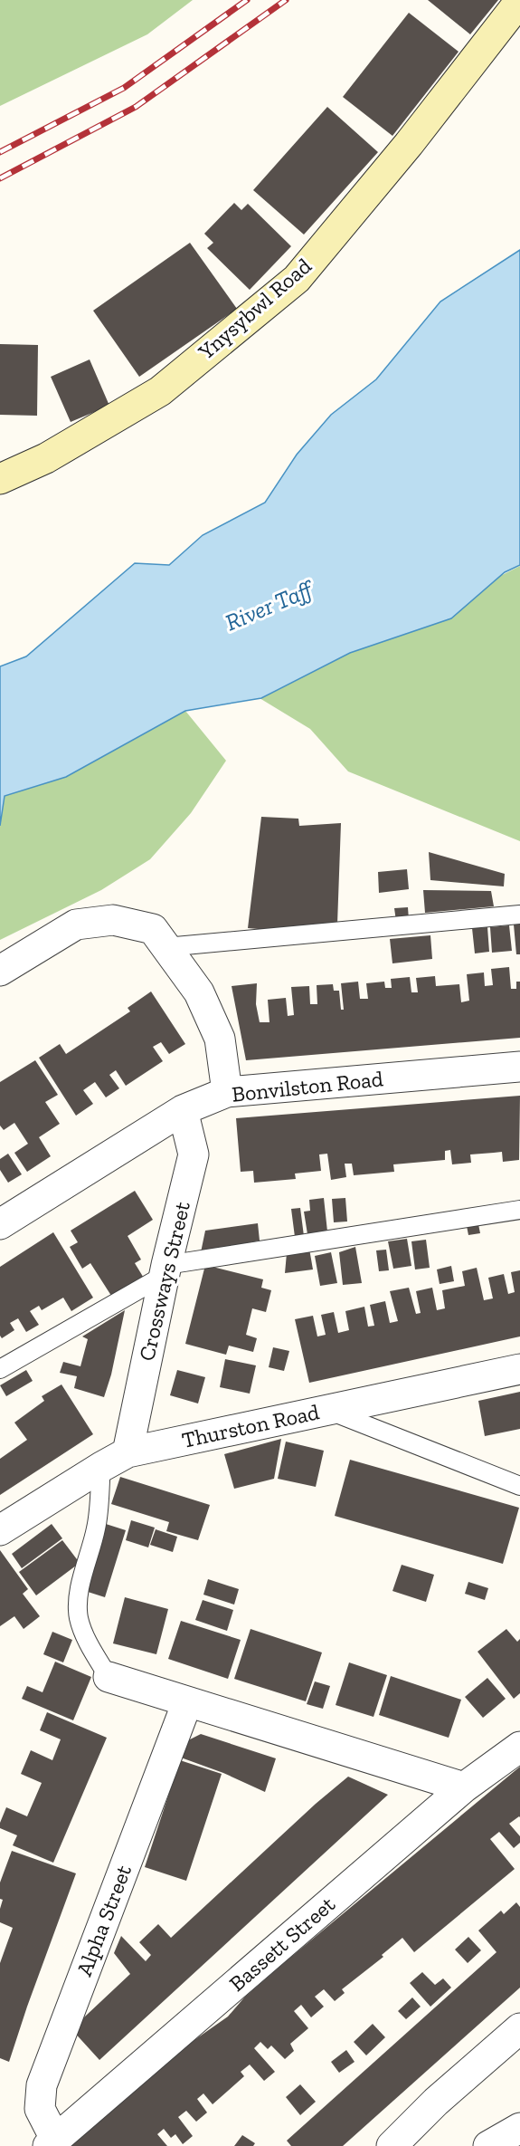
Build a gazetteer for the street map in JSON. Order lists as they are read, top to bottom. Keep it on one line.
{"streets":{"main road":["Ynysybwl Road"],"street":["Bonvilston Road","Crossways Street","Thurston Road","Alpha Street","Bassett Street"]},"crossings":[["Bonvilston Road","Crossways Street"],["Crossways Street","Thurston Road"],["Alpha Street","Bassett Street"]],"water":["River Taff"]}
